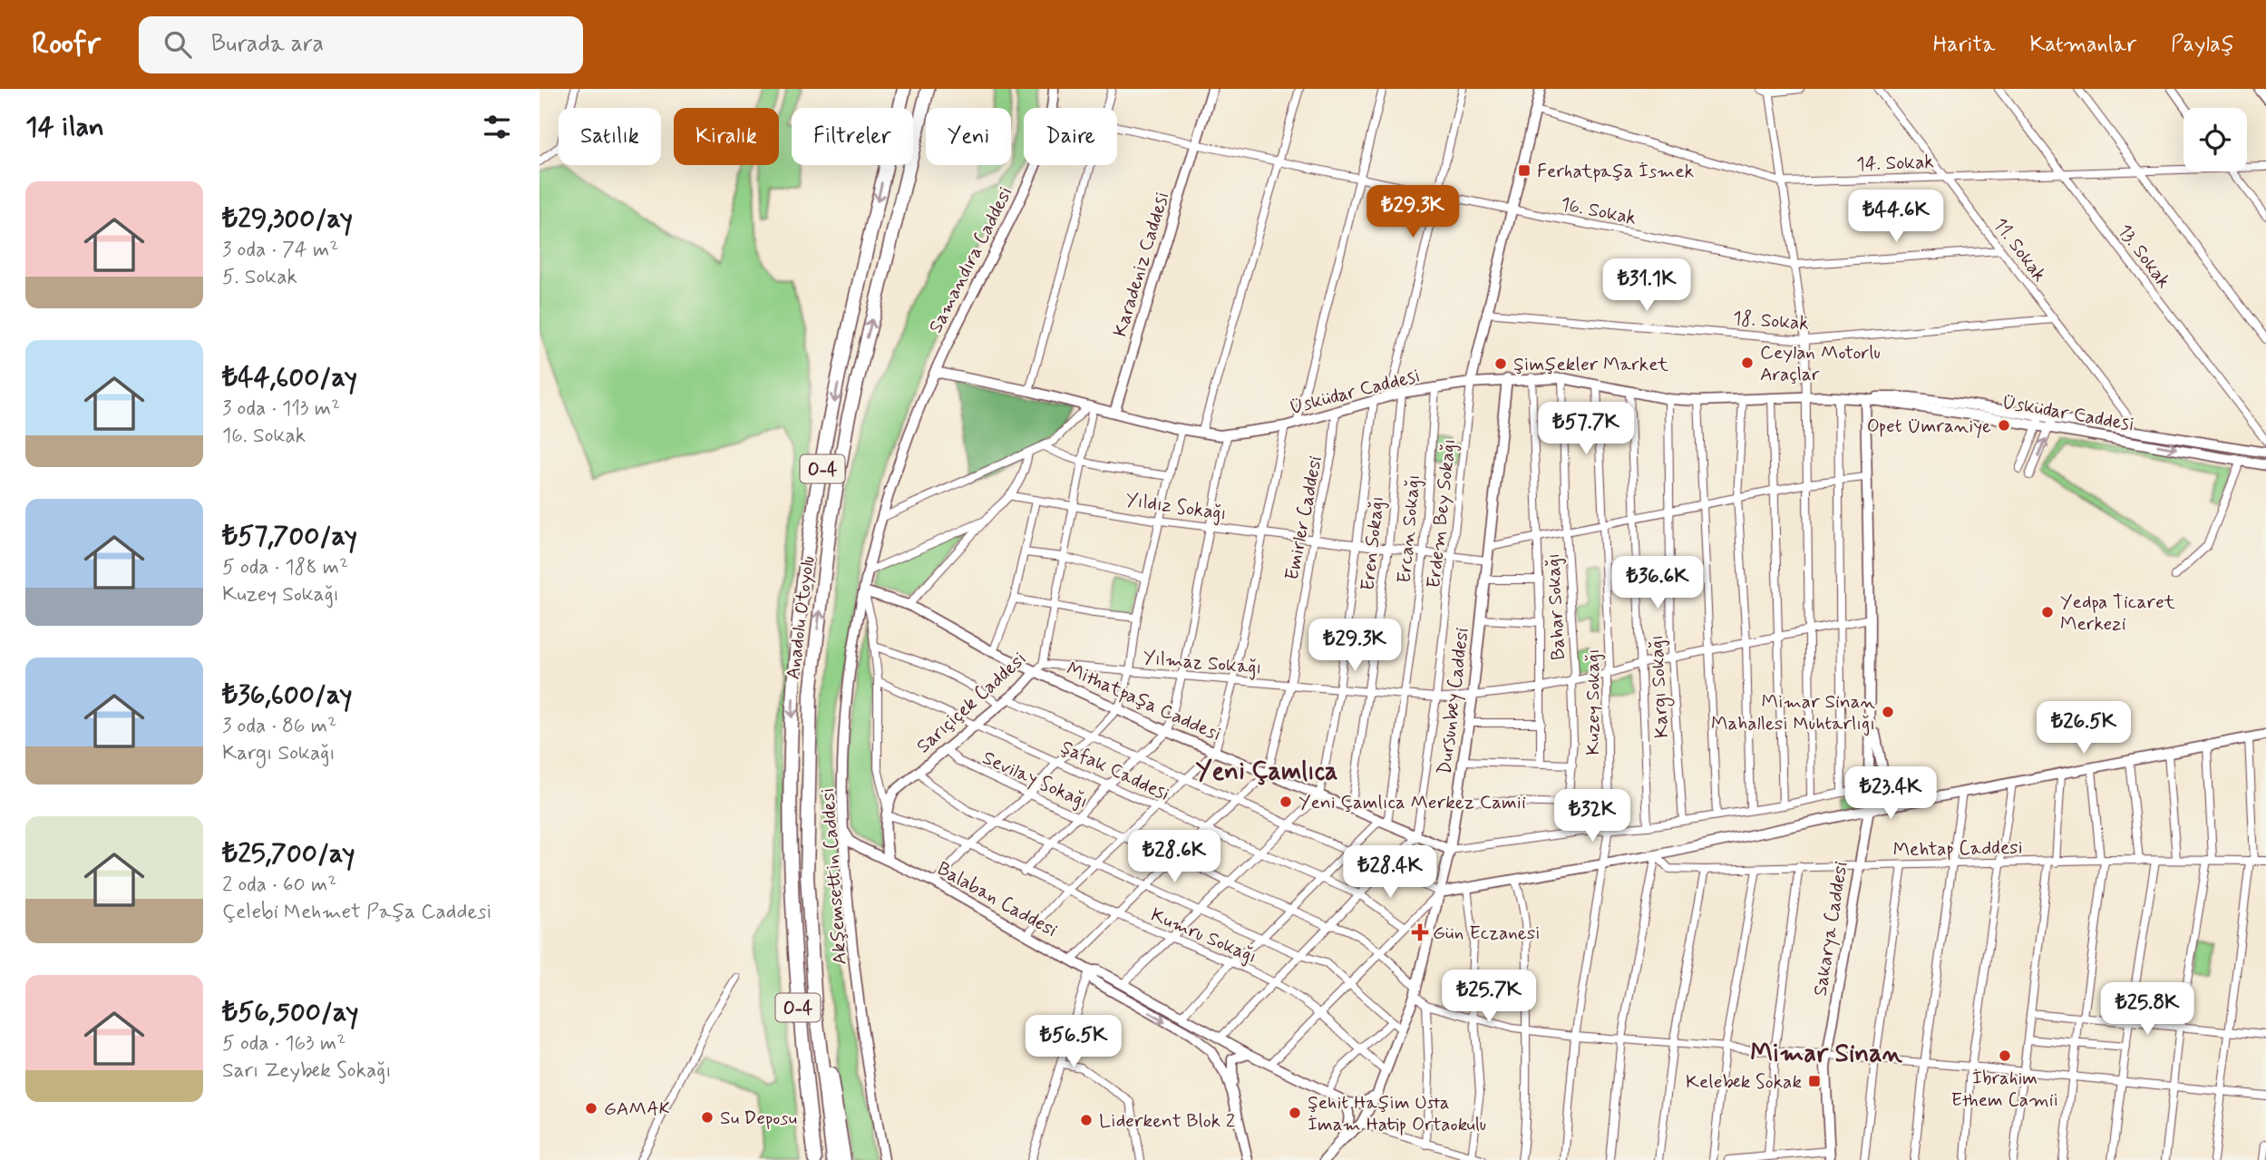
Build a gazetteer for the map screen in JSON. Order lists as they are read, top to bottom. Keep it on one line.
{"streets":{"highway":["O-4","Anadolu Otoyolu"],"street":["14. Sokak","16. Sokak","11. Sokak","13. Sokak","Samandıra Caddesi","Karadeniz Caddesi","18. Sokak","Üsküdar Caddesi","Yıldız Sokağı","Erdem Bey Sokağı","Emirler Caddesi","Ercan Sokağı","Eren Sokağı","Bahar Sokağı","Yılmaz Sokağı","Kargı Sokağı","Mithatpaşa Caddesi","Dursunbey Caddesi","Sarıçiçek Caddesi","Kuzey Sokağı","Şafak Caddesi","Sevilay Sokağı","Mehtap Caddesi","Akşemsettin Caddesi","Balaban Caddesi","Sakarya Caddesi","Kumru Sokağı"]},"crossings":[["14. Sokak","11. Sokak"],["14. Sokak","13. Sokak"],["16. Sokak","11. Sokak"],["16. Sokak","Karadeniz Caddesi"],["11. Sokak","18. Sokak"],["11. Sokak","Üsküdar Caddesi"],["Samandıra Caddesi","Üsküdar Caddesi"],["Samandıra Caddesi","Akşemsettin Caddesi"],["Karadeniz Caddesi","Üsküdar Caddesi"],["Üsküdar Caddesi","Erdem Bey Sokağı"],["Üsküdar Caddesi","Emirler Caddesi"],["Üsküdar Caddesi","Ercan Sokağı"],["Üsküdar Caddesi","Eren Sokağı"],["Üsküdar Caddesi","Bahar Sokağı"],["Üsküdar Caddesi","Kargı Sokağı"],["Üsküdar Caddesi","Dursunbey Caddesi"],["Üsküdar Caddesi","Sarıçiçek Caddesi"],["Üsküdar Caddesi","Kuzey Sokağı"],["Üsküdar Caddesi","Akşemsettin Caddesi"],["Üsküdar Caddesi","Sakarya Caddesi"],["Yıldız Sokağı","Erdem Bey Sokağı"],["Yıldız Sokağı","Emirler Caddesi"],["Yıldız Sokağı","Ercan Sokağı"],["Yıldız Sokağı","Eren Sokağı"],["Yıldız Sokağı","Dursunbey Caddesi"],["Yıldız Sokağı","Sarıçiçek Caddesi"],["Erdem Bey Sokağı","Yılmaz Sokağı"],["Erdem Bey Sokağı","Mithatpaşa Caddesi"],["Emirler Caddesi","Yılmaz Sokağı"],["Emirler Caddesi","Mithatpaşa Caddesi"],["Ercan Sokağı","Yılmaz Sokağı"],["Ercan Sokağı","Mithatpaşa Caddesi"],["Eren Sokağı","Yılmaz Sokağı"],["Eren Sokağı","Mithatpaşa Caddesi"],["Bahar Sokağı","Yılmaz Sokağı"],["Yılmaz Sokağı","Kargı Sokağı"],["Yılmaz Sokağı","Dursunbey Caddesi"],["Yılmaz Sokağı","Sarıçiçek Caddesi"],["Yılmaz Sokağı","Kuzey Sokağı"],["Yılmaz Sokağı","Sakarya Caddesi"],["Mithatpaşa Caddesi","Dursunbey Caddesi"],["Mithatpaşa Caddesi","Sarıçiçek Caddesi"],["Mithatpaşa Caddesi","Akşemsettin Caddesi"],["Dursunbey Caddesi","Sevilay Sokağı"],["Dursunbey Caddesi","Balaban Caddesi"],["Dursunbey Caddesi","Kumru Sokağı"],["Sarıçiçek Caddesi","Şafak Caddesi"],["Sarıçiçek Caddesi","Sevilay Sokağı"],["Sarıçiçek Caddesi","Kumru Sokağı"],["Mehtap Caddesi","Sakarya Caddesi"],["Akşemsettin Caddesi","Balaban Caddesi"]],"districts":["Yeni Çamlıca","Mimar Sinan"],"places":{"transit":["Ferhatpaşa İsmek","Kelebek Sokak"],"other":["Ceylan Motorlu Araçlar","Şimşekler Market","Opet Ümraniye","Yedpa Ticaret Merkezi","Mimar Sinan Mahallesi Muhtarlığı","Yeni Çamlıca Merkez Camii","İbrahim Ethem Camii","GAMAK","Şehit Haşim Usta İmam Hatip Ortaokulu","Su Deposu","Liderkent Blok 2"],"health":["Gün Eczanesi"]},"page":{"header":"Roofr","search":"Burada ara","nav":["Harita","Katmanlar","Paylaş"],"heading":"14 ilan","chip":["Satılık","Kiralık","Filtreler","Yeni","Daire"],"list":[{"name":"₺29,300/ay","note":"3 oda · 74 m² · 5. Sokak"},{"name":"₺44,600/ay","note":"3 oda · 113 m² · 16. Sokak"},{"name":"₺57,700/ay","note":"5 oda · 188 m² · Kuzey Sokağı"},{"name":"₺36,600/ay","note":"3 oda · 86 m² · Kargı Sokağı"},{"name":"₺25,700/ay","note":"2 oda · 60 m² · Çelebi Mehmet Paşa Caddesi"},{"name":"₺56,500/ay","note":"5 oda · 163 m² · Sarı Zeybek Sokağı"}],"price":["₺29.3K","₺44.6K","₺31.1K","₺57.7K","₺36.6K","₺29.3K","₺26.5K","₺23.4K","₺32K","₺28.6K","₺28.4K","₺25.7K","₺25.8K","₺56.5K"]}}
